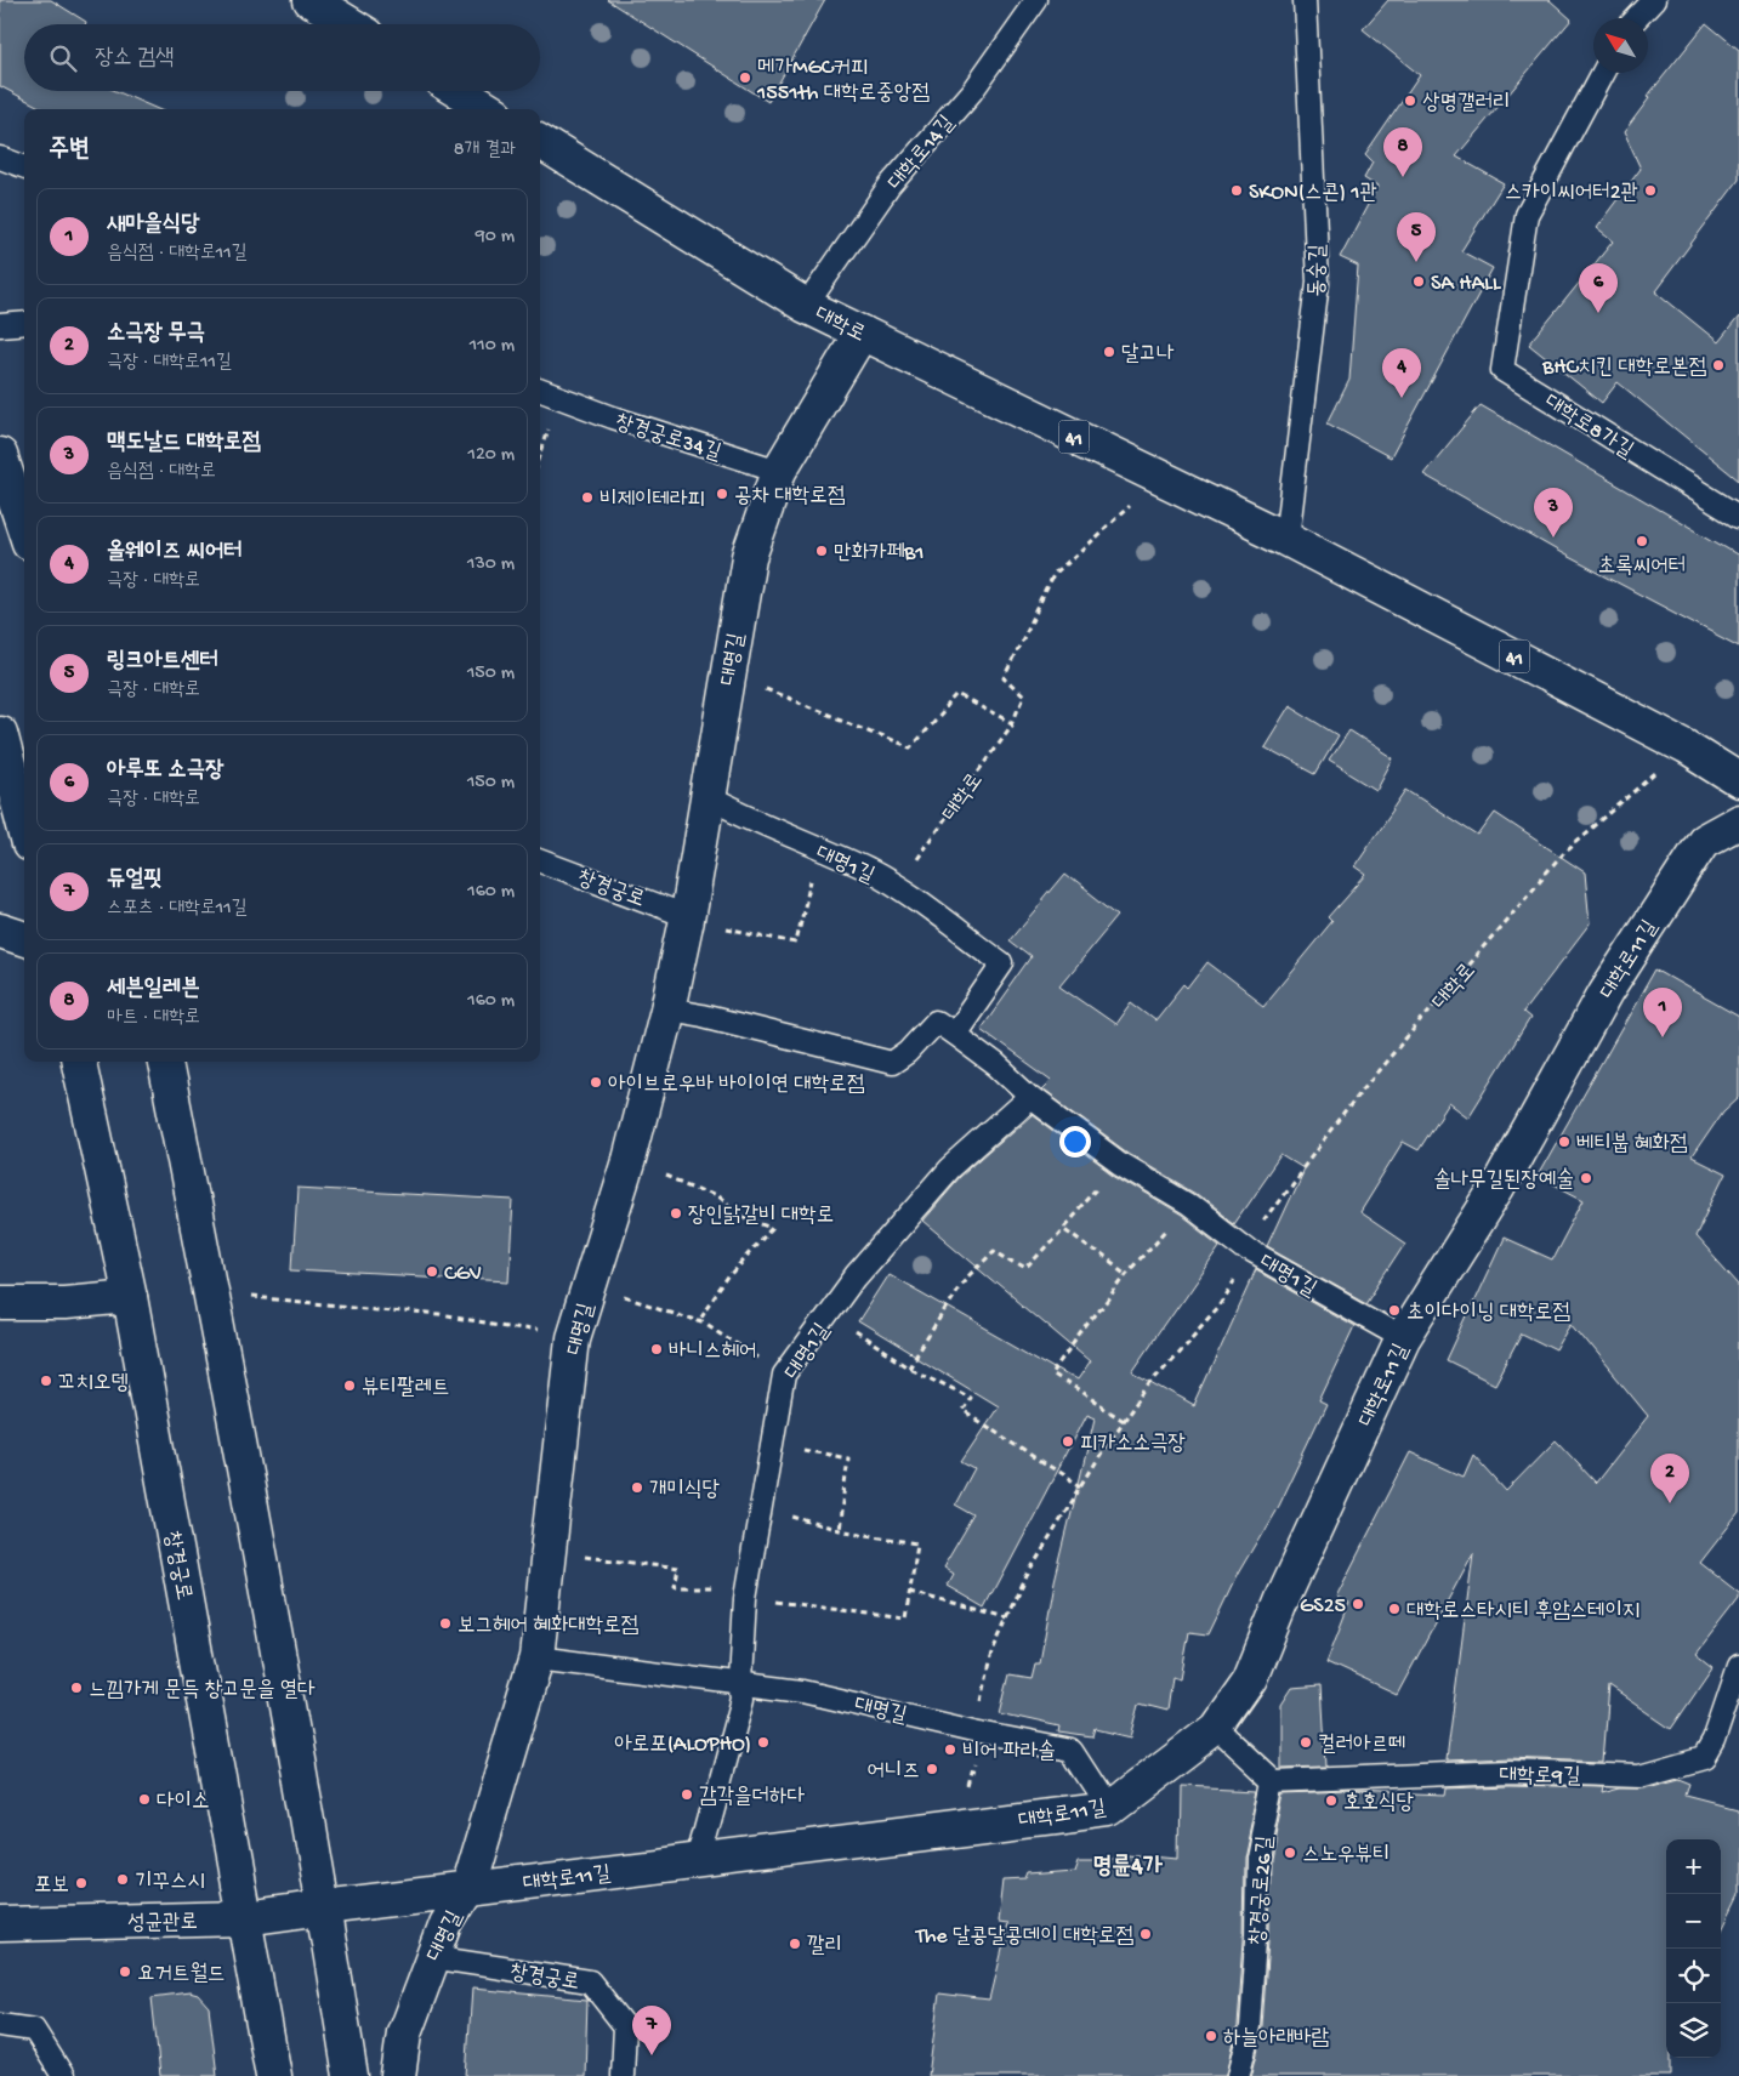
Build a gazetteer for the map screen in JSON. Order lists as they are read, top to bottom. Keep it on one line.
{"streets":{"street":["대학로","41","대명길","창경궁로","대학로11길","성균관로"],"lane":["대학로14길","동숭길","대학로8가길","창경궁로34길","대명1길","대학로9길","창경궁로26길"]},"crossings":[["대학로14길","대학로"],["동숭길","대학로"],["대학로","대명길"],["대학로","대명1길"],["창경궁로34길","대명길"],["대명길","대명1길"],["대명길","창경궁로"],["대명길","대학로11길"],["대명1길","대학로11길"],["창경궁로","성균관로"],["대학로11길","성균관로"],["대학로9길","창경궁로26길"]],"districts":["명륜4가"],"places":["메가MGC커피 1551th 대학로중앙점","상명갤러리","SKON(스콘) 1관","스카이씨어터2관","SA HALL","달고나","BHC치킨 대학로본점","공차 대학로점","비제이테라피","초록씨어터","만화카페B1","아이브로우바 바이이연 대학로점","베티붑 혜화점","솔나무길된장예술","장인닭갈비 대학로","CGV","초이다이닝 대학로점","바니스헤어","꼬치오뎅","뷰티팔레트","피카소소극장","개미식당","GS25","대학로스타시티 후암스테이지","보그헤어 혜화대학로점","느낌가게 문득 창고문을 열다","아로포(ALOPHO)","컬러아르떼","비어 파라솔","어니즈","감각을더하다","다이소","호호식당","스노우뷰티","기꾸스시","포보","The 달콩달콩데이 대학로점","깔리","요거트월드","하늘아래바람"],"north":"top left","page":{"search":"장소 검색","heading":["주변","8개 결과"],"pins":["8","5","6","4","3","1","2","7"],"list":[{"mark":"1","name":"새마을식당","note":"음식점 · 대학로11길","value":"90 m"},{"mark":"2","name":"소극장 무극","note":"극장 · 대학로11길","value":"110 m"},{"mark":"3","name":"맥도날드 대학로점","note":"음식점 · 대학로","value":"120 m"},{"mark":"4","name":"올웨이즈 씨어터","note":"극장 · 대학로","value":"130 m"},{"mark":"5","name":"링크아트센터","note":"극장 · 대학로","value":"150 m"},{"mark":"6","name":"아루또 소극장","note":"극장 · 대학로","value":"150 m"},{"mark":"7","name":"듀얼핏","note":"스포츠 · 대학로11길","value":"160 m"},{"mark":"8","name":"세븐일레븐","note":"마트 · 대학로","value":"160 m"}],"map_buttons":["+","−"]}}
